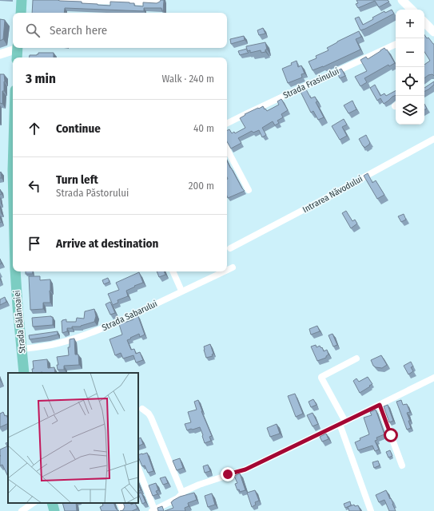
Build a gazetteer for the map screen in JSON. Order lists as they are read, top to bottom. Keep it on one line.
{"streets":{"main road":["Strada Bălănoaiei"],"street":["Strada Frasinului","Intrarea Năvodului","Strada Sabarului"]},"crossings":[["Strada Sabarului","Strada Bălănoaiei"]],"page":{"map_buttons":["+","−"],"search":"Search here","heading":["3 min","Walk · 240 m"],"list":[["Continue","40 m"],["Turn left","Strada Păstorului","200 m"],"Arrive at destination"]}}
